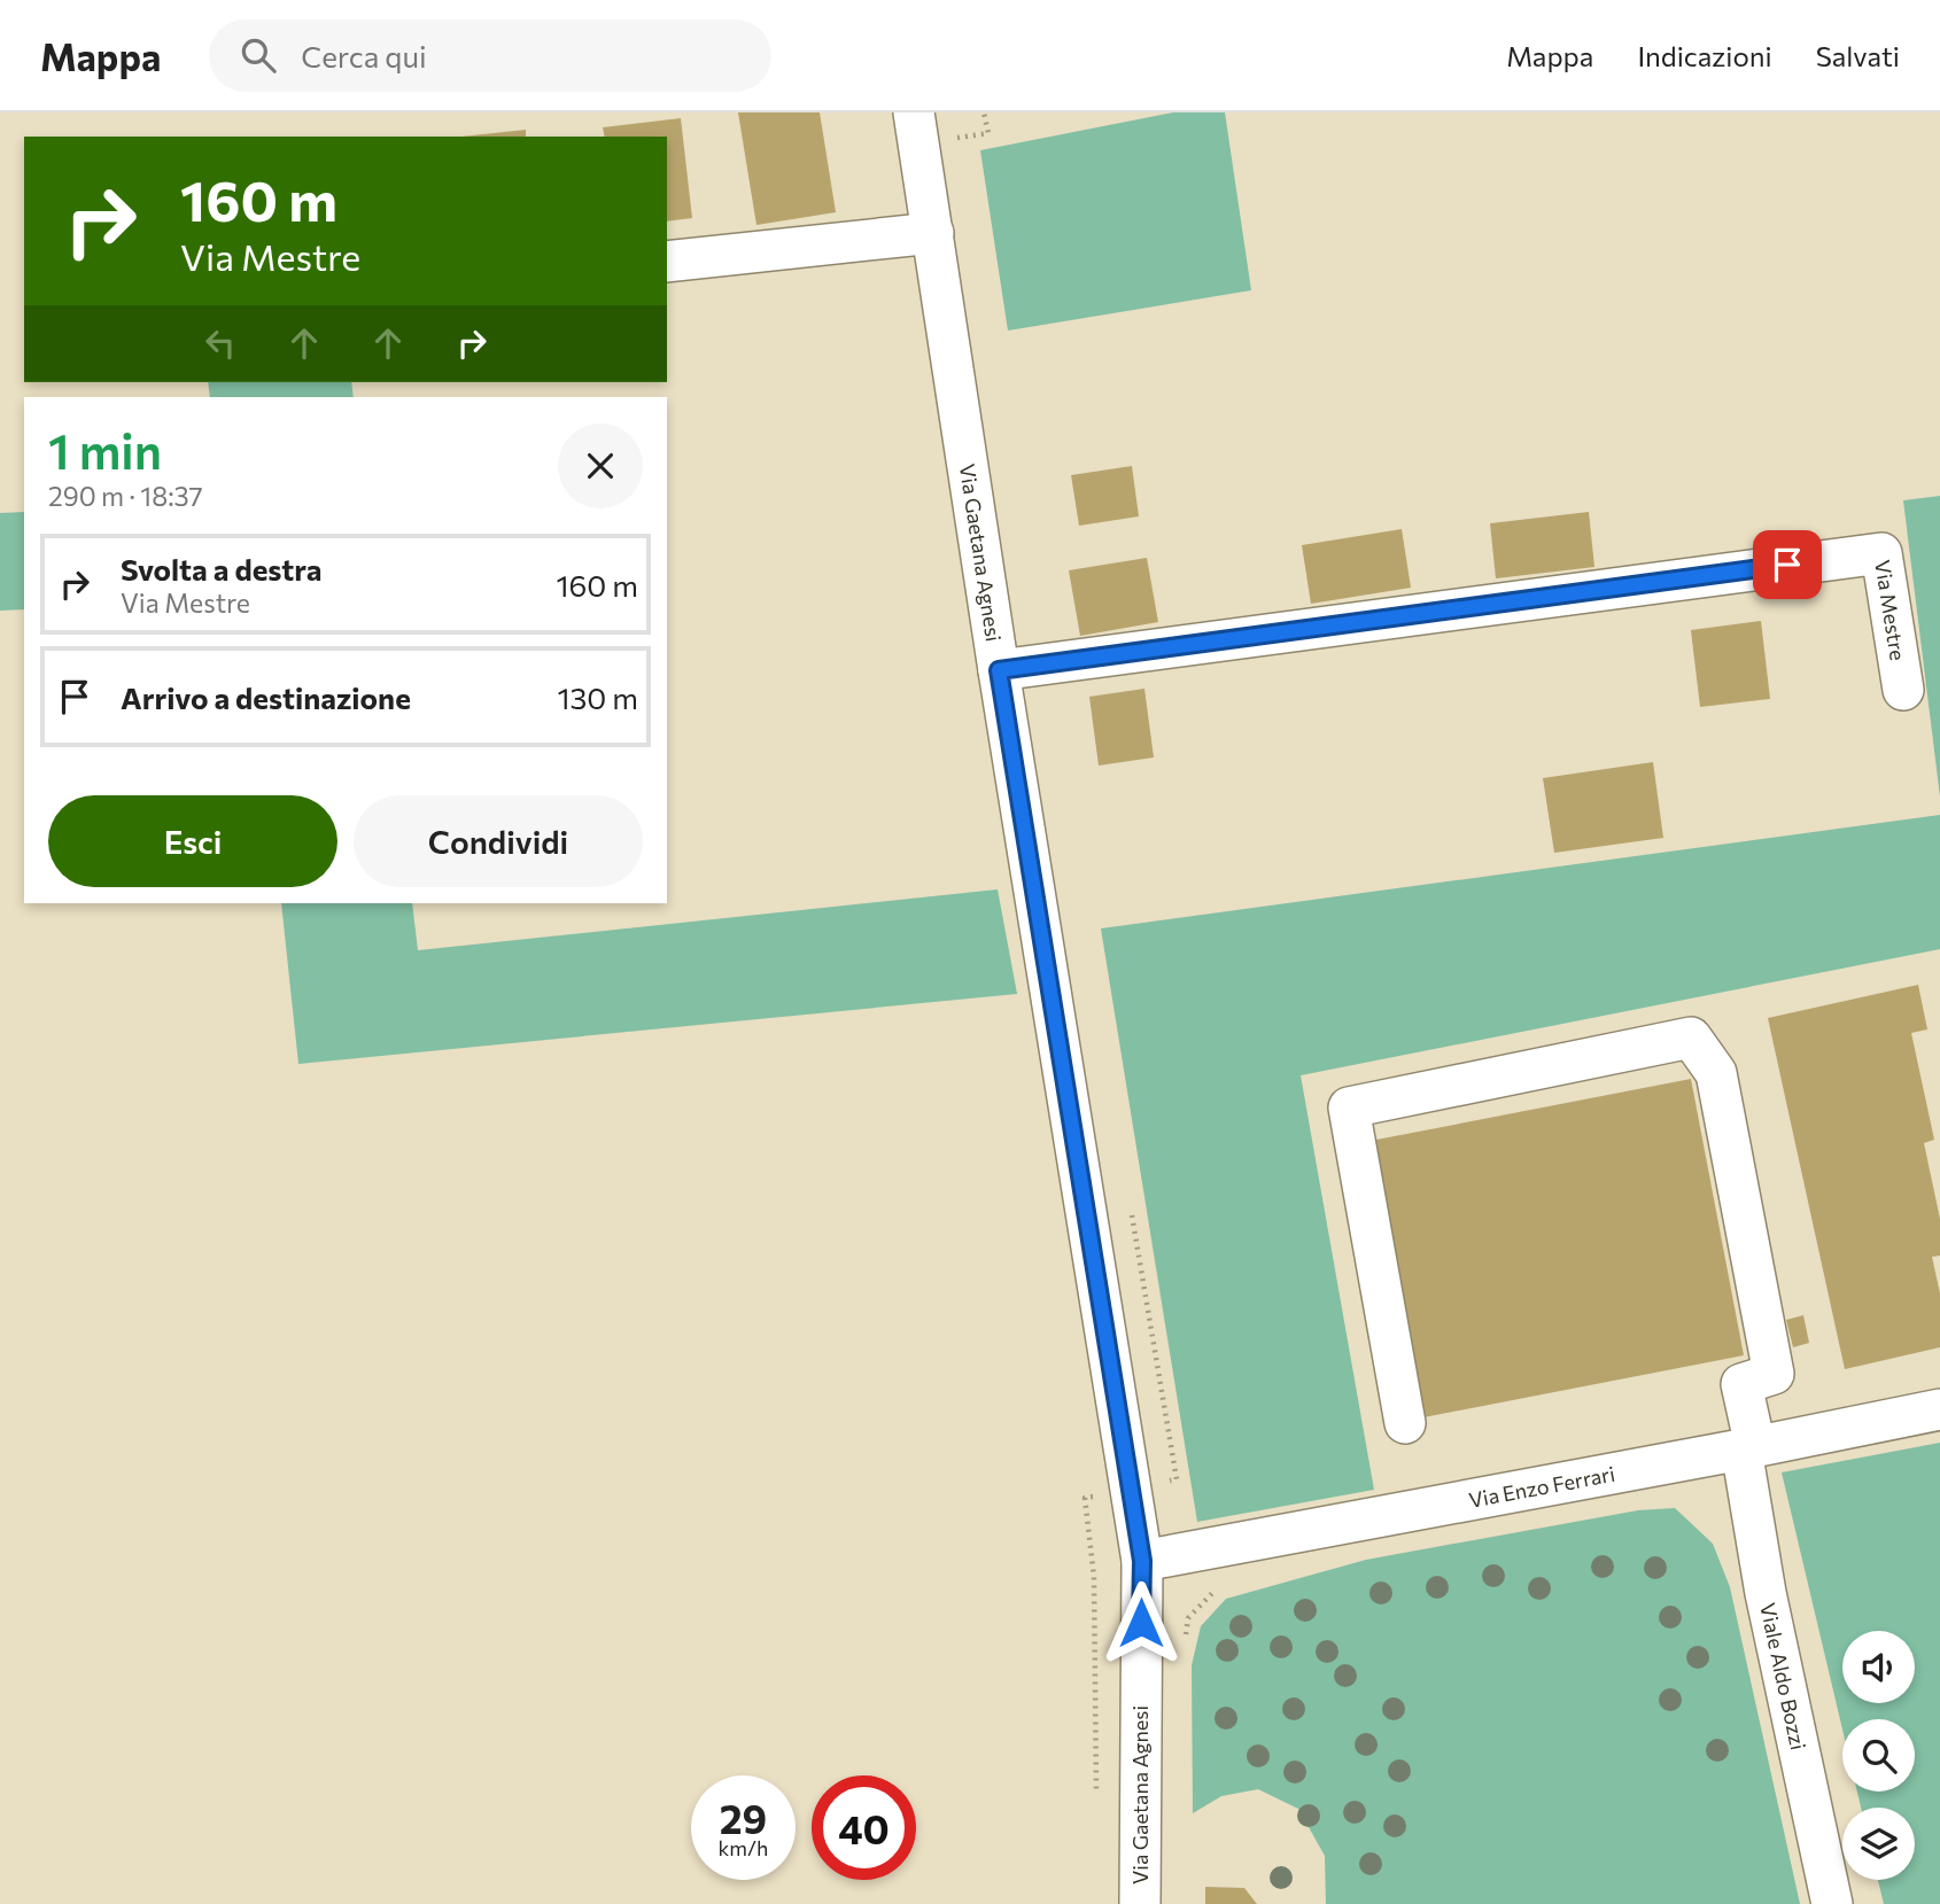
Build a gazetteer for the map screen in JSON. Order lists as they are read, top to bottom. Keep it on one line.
{"streets":{"street":["Via Gaetana Agnesi","Via Mestre","Via Enzo Ferrari","Viale Aldo Bozzi"]},"crossings":[["Via Gaetana Agnesi","Via Mestre"],["Via Gaetana Agnesi","Via Enzo Ferrari"],["Via Enzo Ferrari","Viale Aldo Bozzi"]],"page":{"header":"Mappa","search":"Cerca qui","nav":["Mappa","Indicazioni","Salvati"],"turn":["160 m","Via Mestre"],"heading":["1 min","290 m · 18:37"],"list":[{"name":"Svolta a destra","note":"Via Mestre","value":"160 m"},{"name":"Arrivo a destinazione","value":"130 m"}],"buttons":["Esci","Condividi"],"speed":"29 km/h","limit":"40"}}
